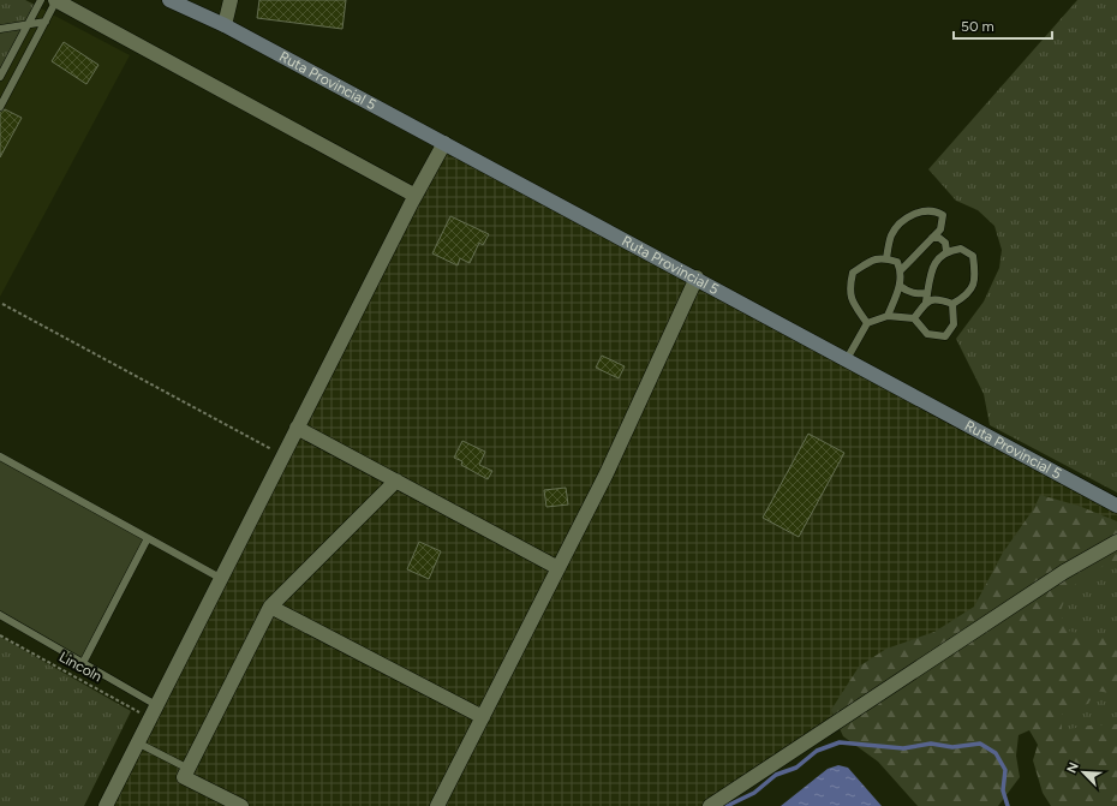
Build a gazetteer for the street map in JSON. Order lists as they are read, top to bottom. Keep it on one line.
{"streets":{"main road":["Ruta Provincial 5"],"path":["Lincoln"]},"scale_bar":"50 m","north":"top left"}
